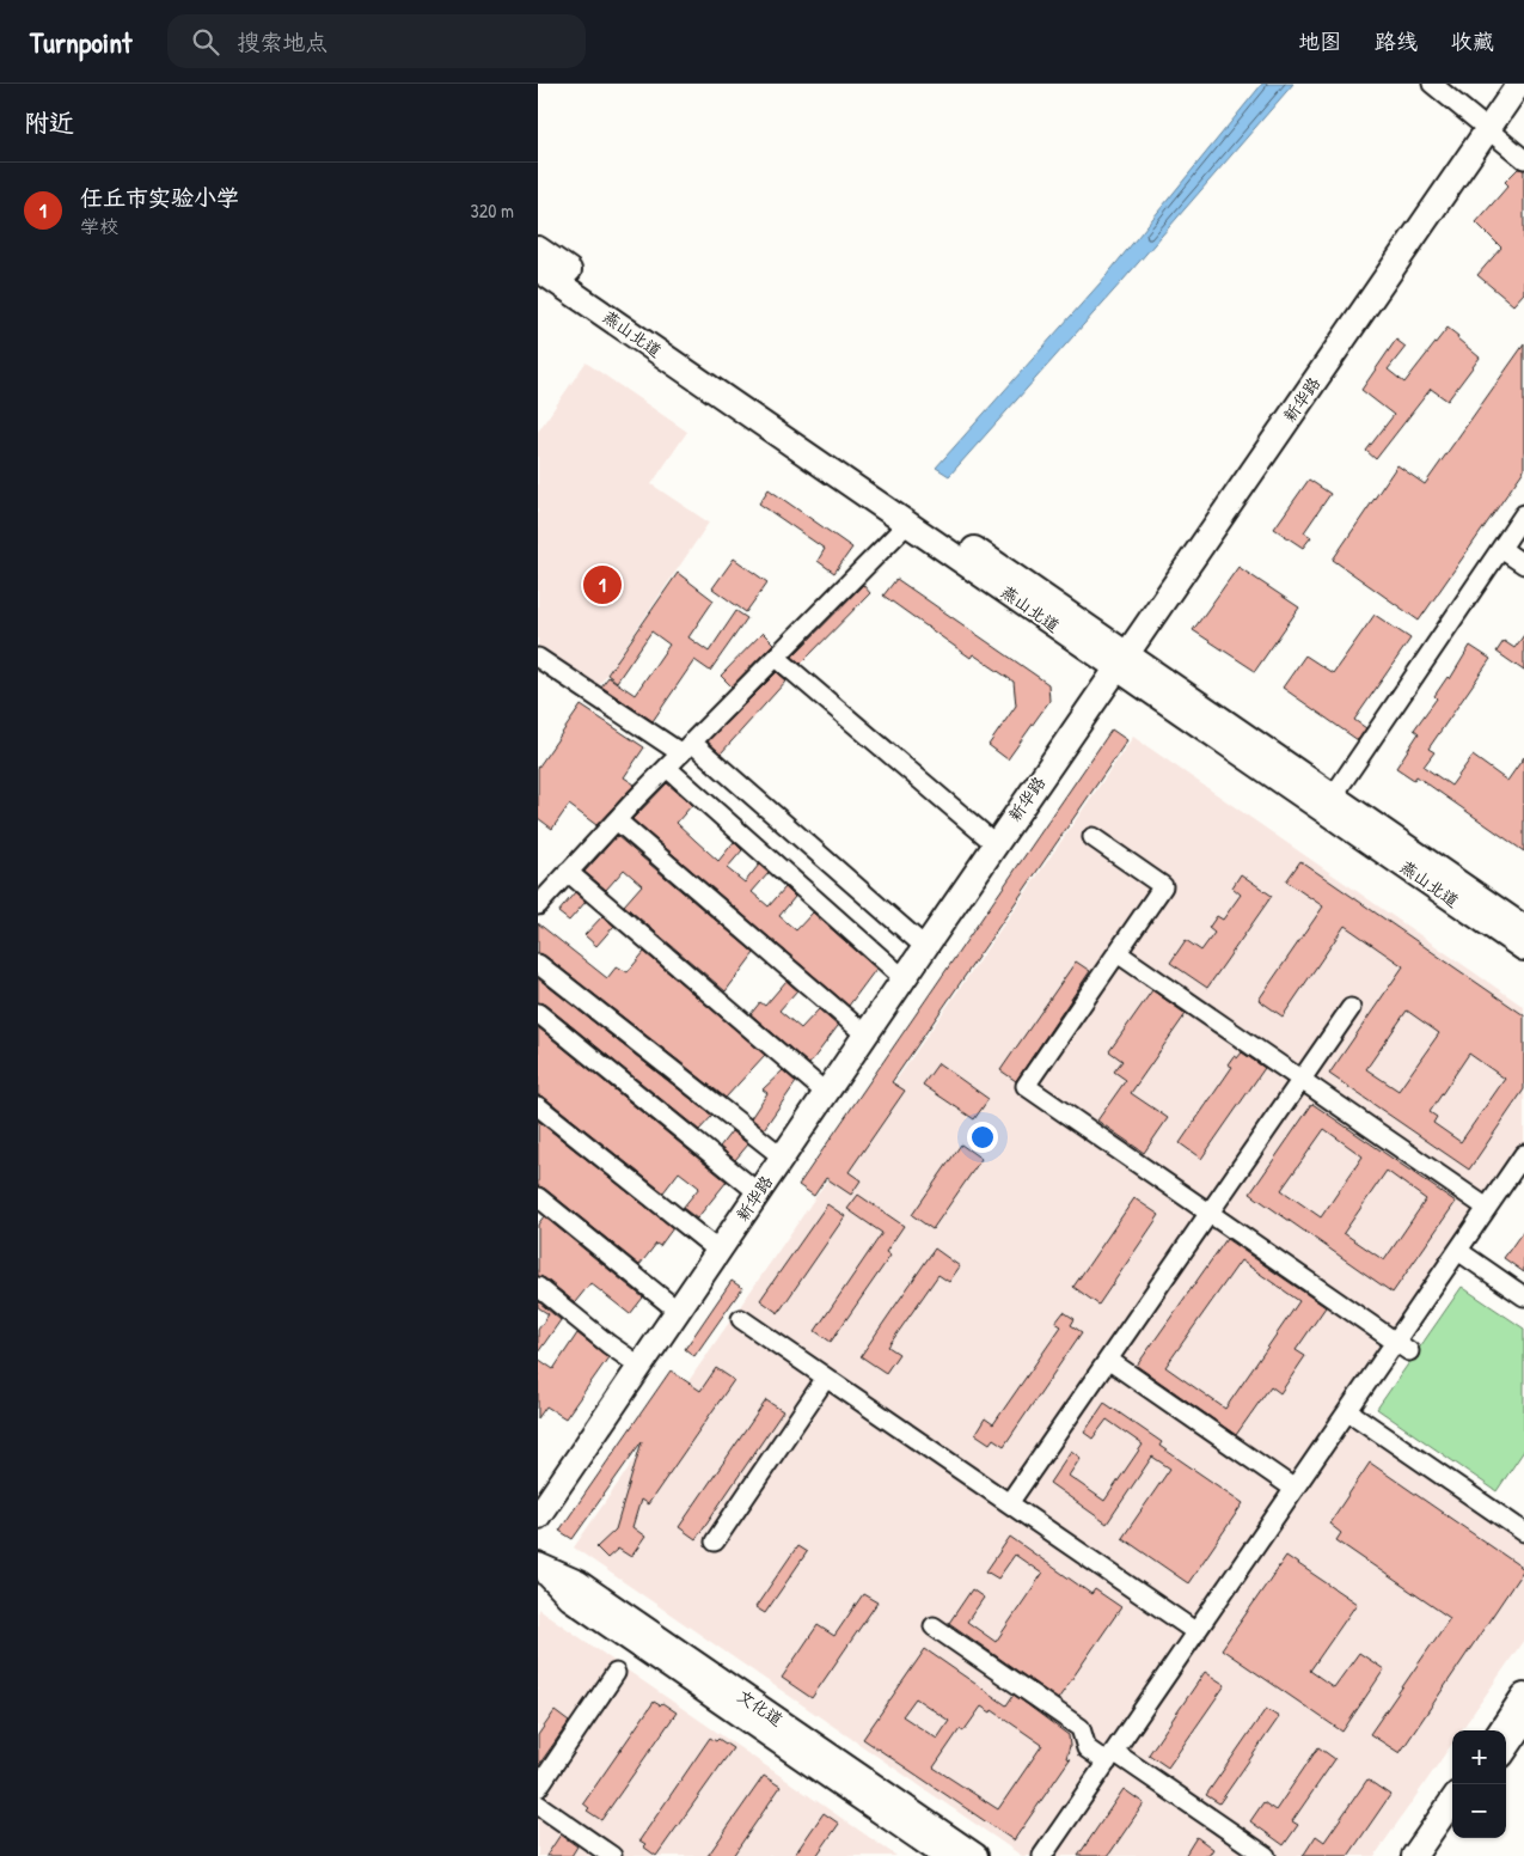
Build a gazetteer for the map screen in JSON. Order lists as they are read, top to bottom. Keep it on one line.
{"streets":{"main road":["燕山北道","新华路","文化道"]},"crossings":[["燕山北道","新华路"]],"page":{"header":"Turnpoint","search":"搜索地点","nav":["地图","路线","收藏"],"heading":"附近","list":[{"mark":"1","name":"任丘市实验小学","note":"学校","value":"320 m"}],"pins":"1","map_buttons":["+","−"]}}
